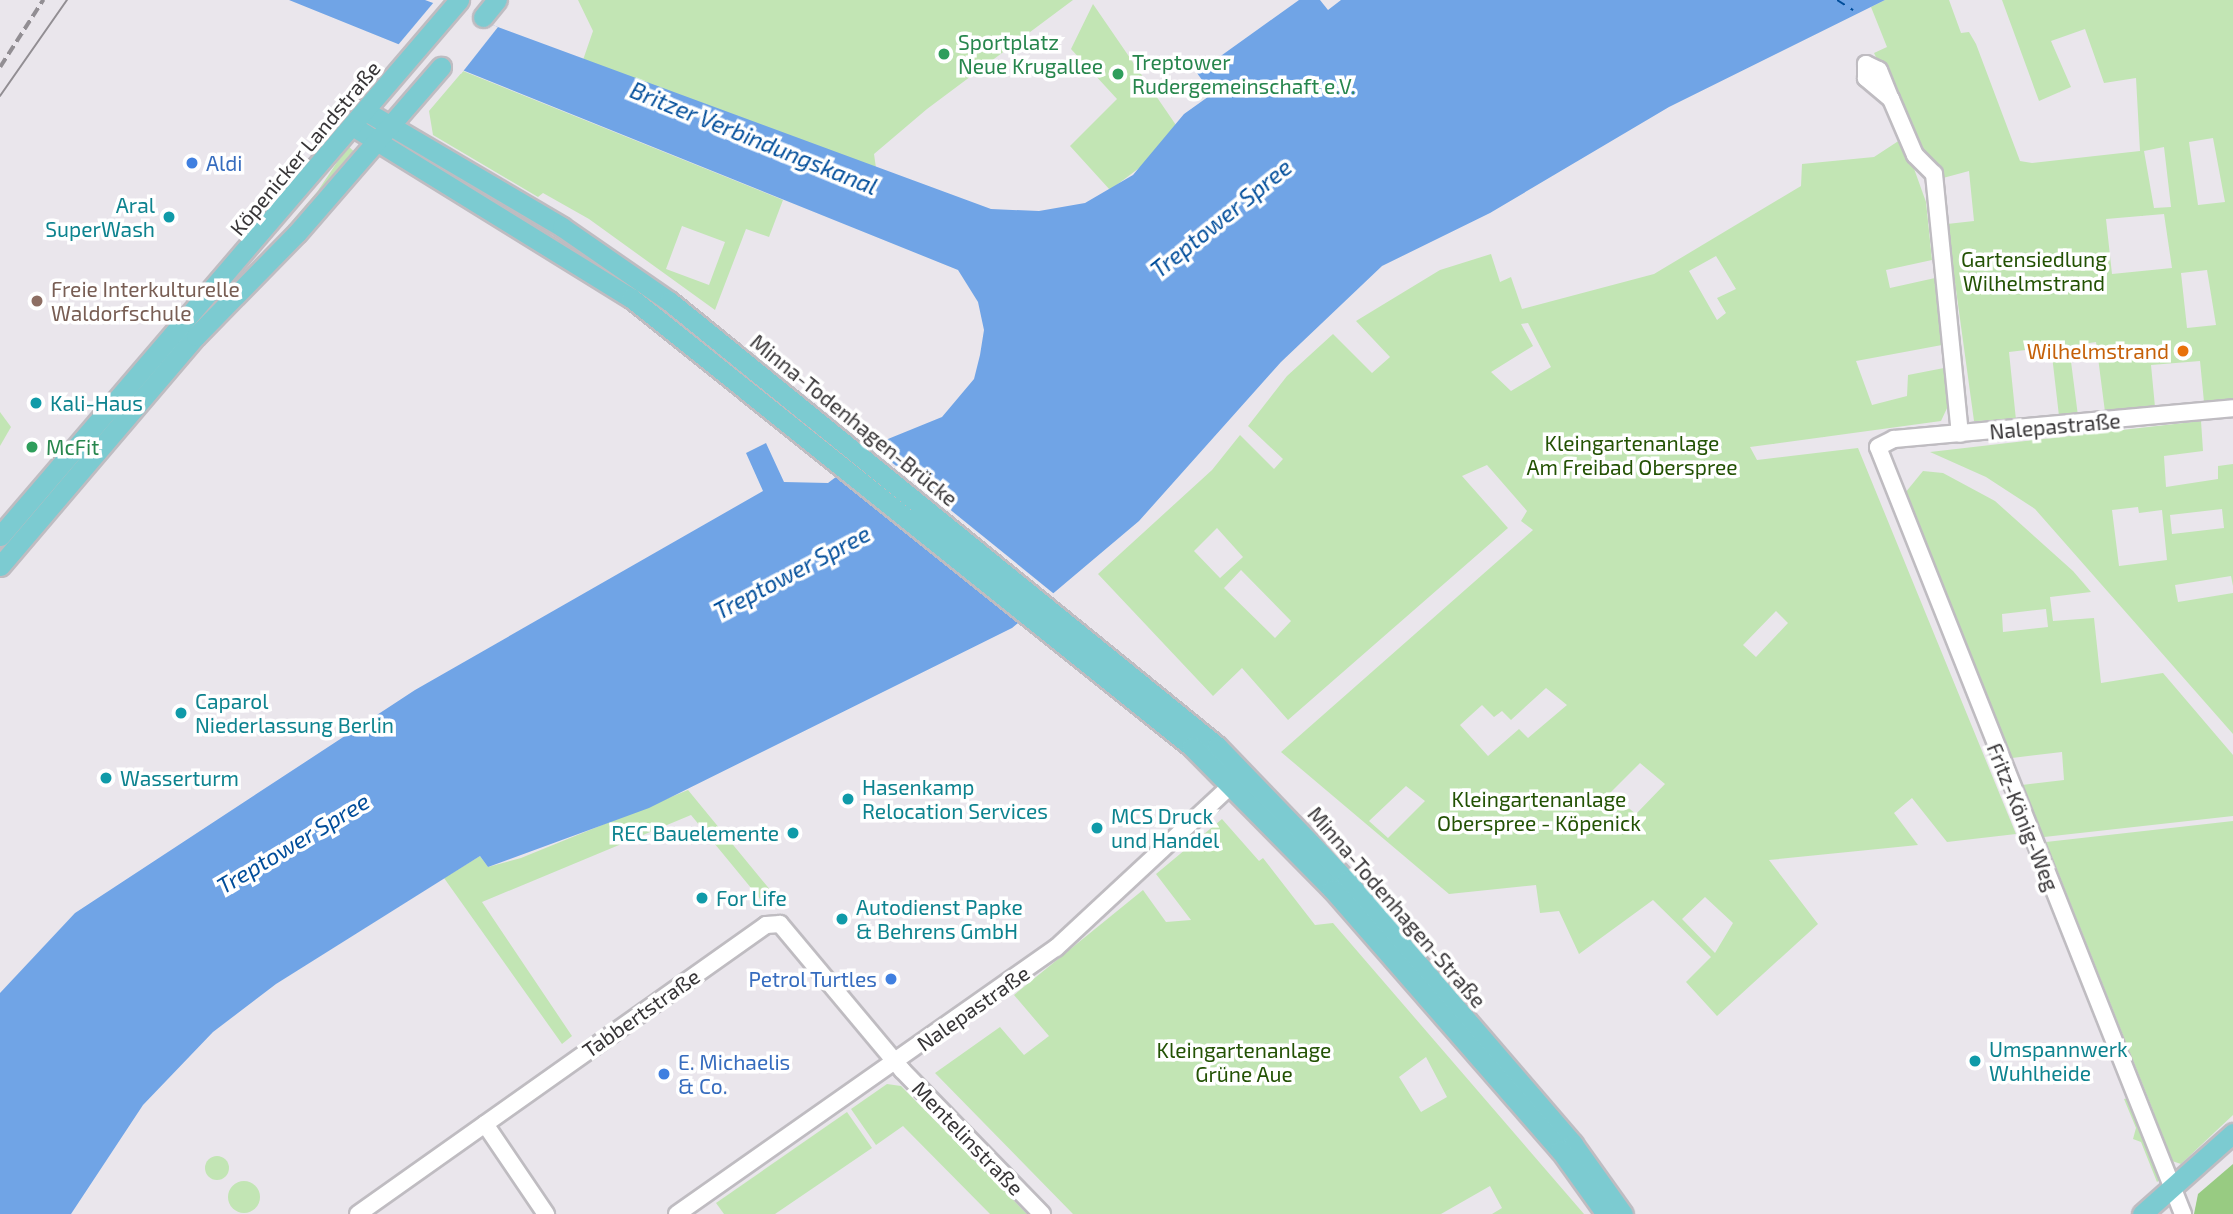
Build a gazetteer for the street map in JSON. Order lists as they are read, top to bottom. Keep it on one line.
{"streets":{"main road":["Köpenicker Landstraße","Minna-Todenhagen-Brücke","Minna-Todenhagen-Straße"],"street":["Nalepastraße","Fritz-König-Weg","Tabbertstraße","Mentelinstraße"]},"crossings":[["Minna-Todenhagen-Brücke","Minna-Todenhagen-Straße"],["Nalepastraße","Fritz-König-Weg"],["Nalepastraße","Minna-Todenhagen-Straße"],["Nalepastraße","Tabbertstraße"],["Nalepastraße","Mentelinstraße"],["Tabbertstraße","Mentelinstraße"]],"water":["Britzer Verbindungskanal","Treptower Spree"],"parks":["Gartensiedlung Wilhelmstrand","Kleingartenanlage Am Freibad Oberspree","Kleingartenanlage Oberspree - Köpenick","Kleingartenanlage Grüne Aue"],"places":["Sportplatz Neue Krugallee","Treptower Rudergemeinschaft e.V.","Aldi","Aral SuperWash","Freie Interkulturelle Waldorfschule","Wilhelmstrand","Kali-Haus","McFit","Caparol Niederlassung Berlin","Wasserturm","Hasenkamp Relocation Services","MCS Druck und Handel","REC Bauelemente","For Life","Autodienst Papke & Behrens GmbH","Petrol Turtles","Umspannwerk Wuhlheide","E. Michaelis & Co."]}
